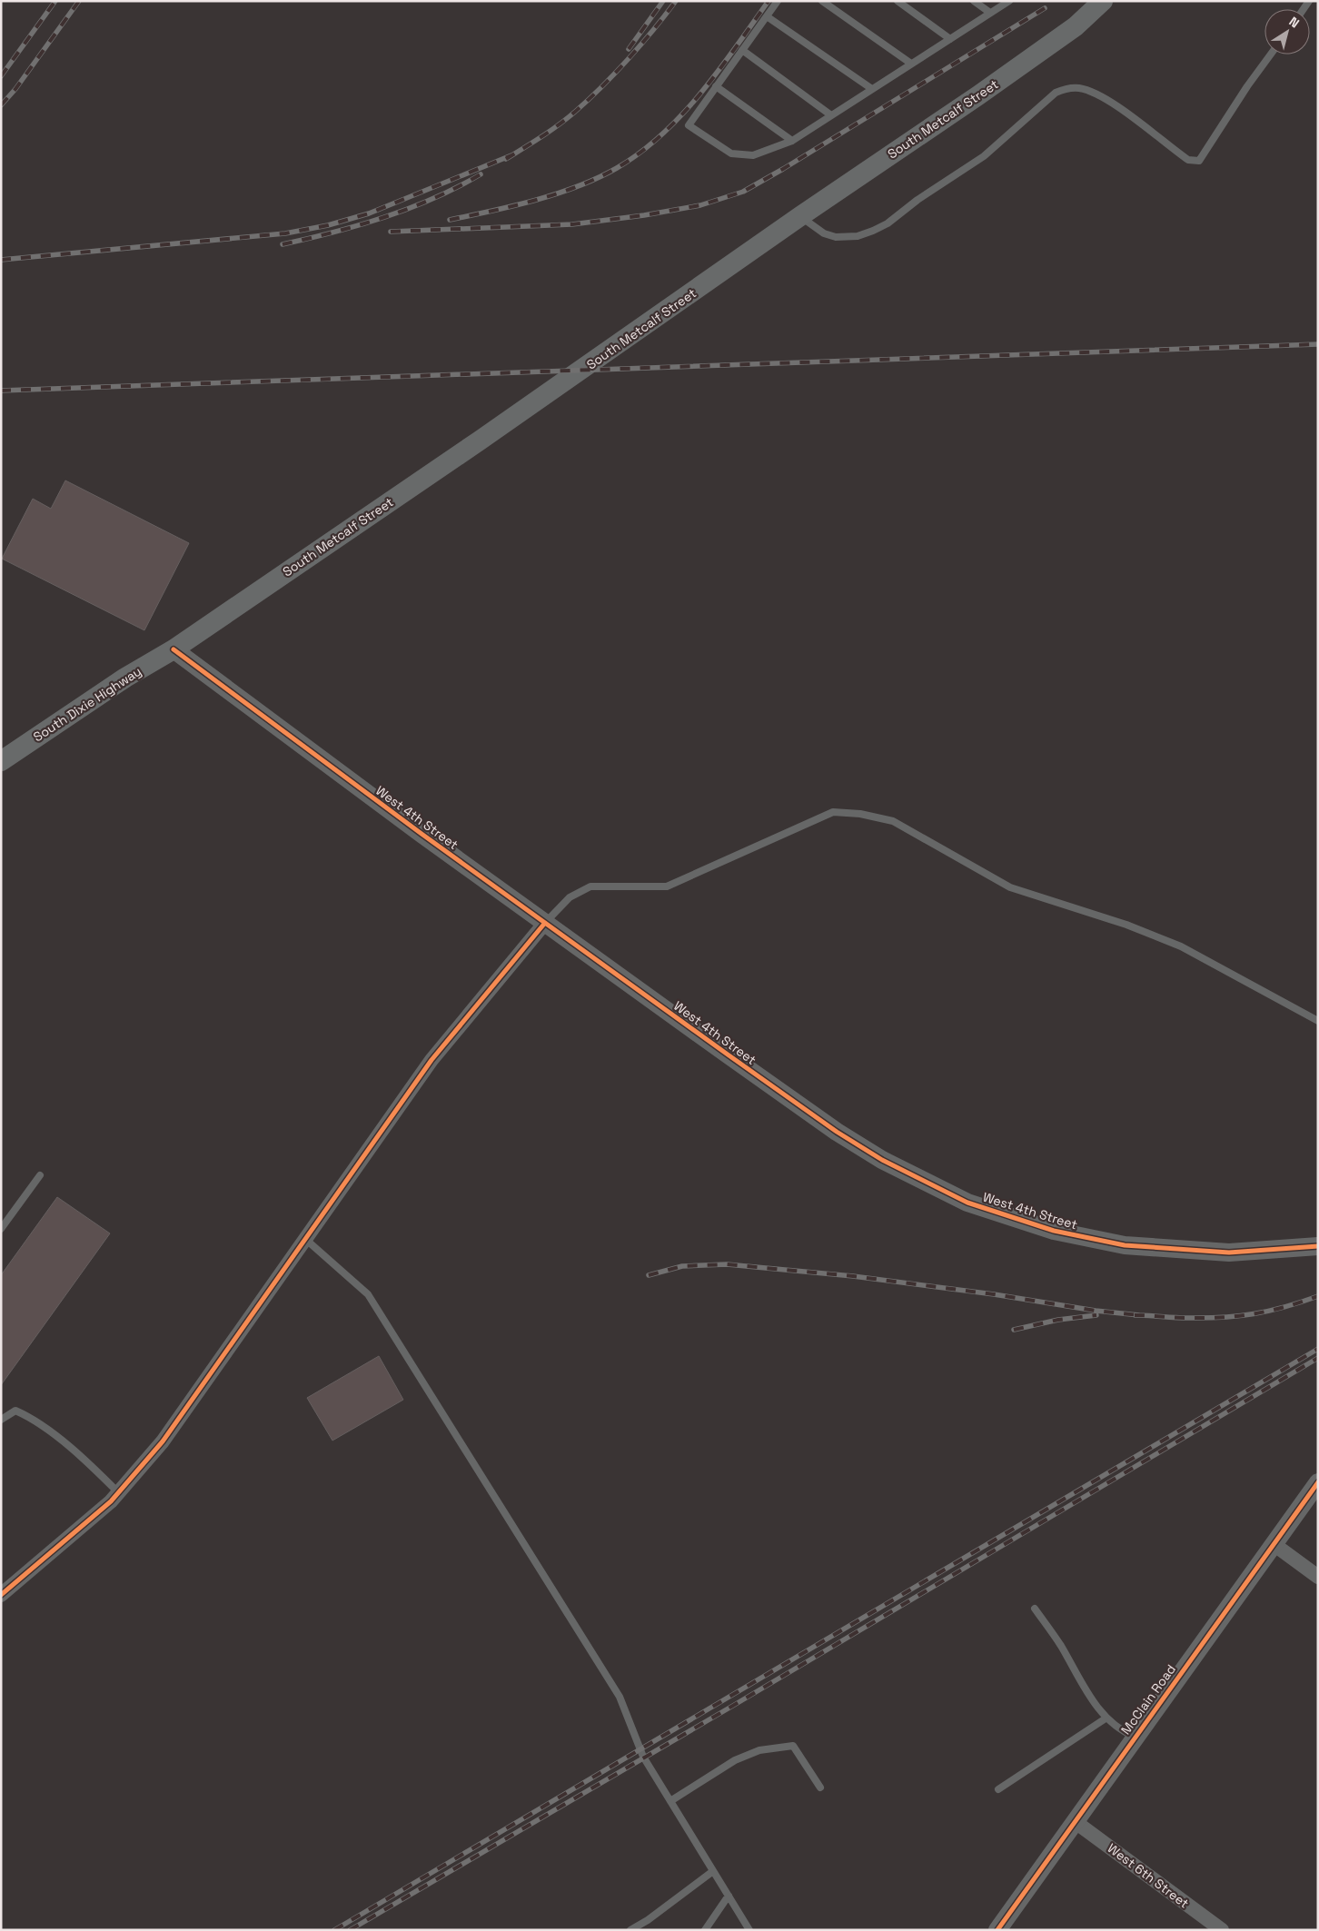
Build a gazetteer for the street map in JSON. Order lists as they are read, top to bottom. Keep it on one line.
{"streets":{"main road":["South Metcalf Street","South Dixie Highway"],"street":["West 4th Street","McClain Road","West 6th Street"]},"crossings":[["South Metcalf Street","South Dixie Highway"],["South Metcalf Street","West 4th Street"],["South Dixie Highway","West 4th Street"],["McClain Road","West 6th Street"]],"north":"top right"}
